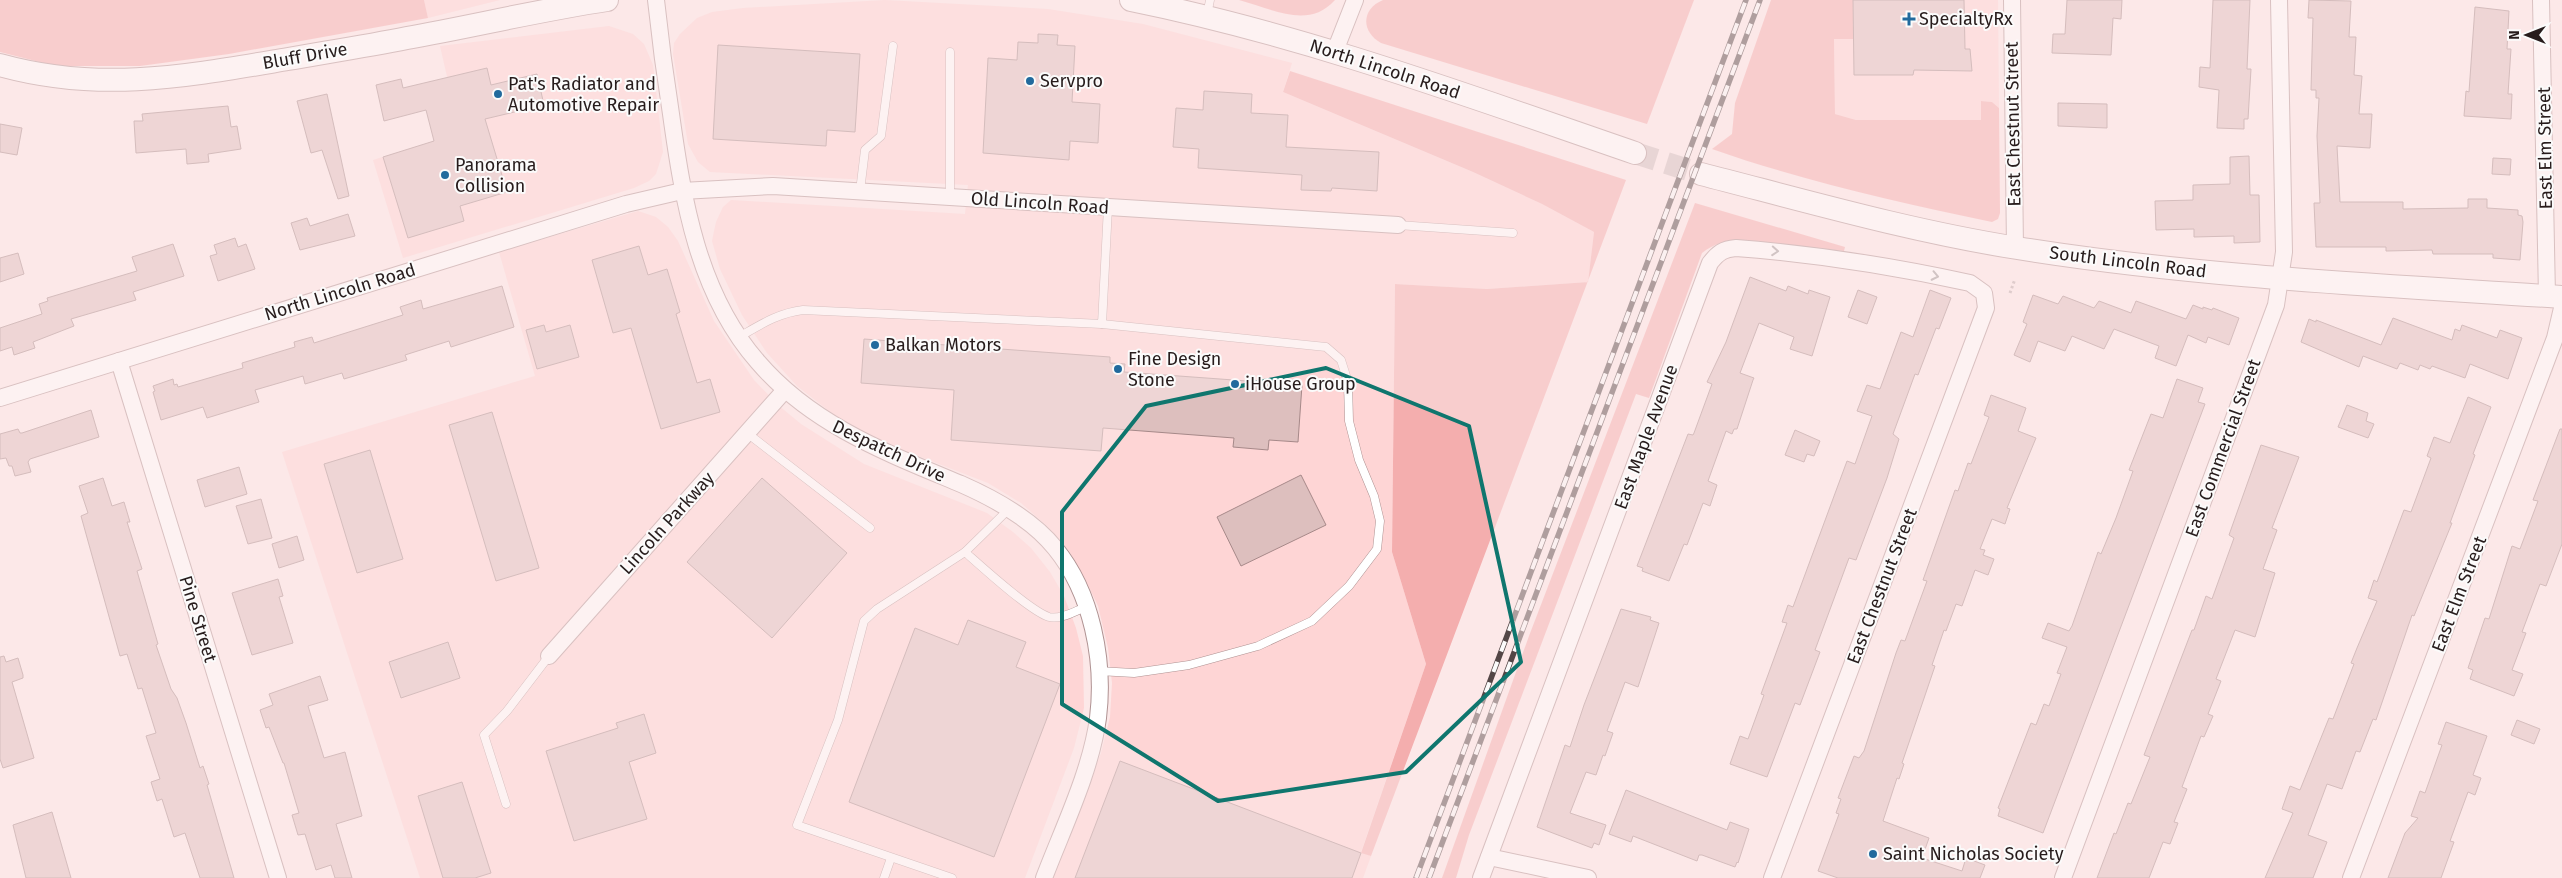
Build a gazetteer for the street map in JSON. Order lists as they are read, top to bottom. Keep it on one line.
{"streets":{"street":["Bluff Drive","North Lincoln Road","East Chestnut Street","East Elm Street","Old Lincoln Road","South Lincoln Road","East Maple Avenue","East Commercial Street","Despatch Drive","Lincoln Parkway","Pine Street"]},"crossings":[["North Lincoln Road","Old Lincoln Road"],["North Lincoln Road","Despatch Drive"],["North Lincoln Road","Pine Street"],["East Chestnut Street","South Lincoln Road"],["East Chestnut Street","East Maple Avenue"],["East Elm Street","South Lincoln Road"],["Old Lincoln Road","Despatch Drive"],["South Lincoln Road","East Commercial Street"],["Despatch Drive","Lincoln Parkway"]],"one_way":["East Maple Avenue"],"places":{"health":["SpecialtyRx"],"other":["Servpro","Pat's Radiator and Automotive Repair","Panorama Collision","Balkan Motors","Fine Design Stone","iHouse Group","Saint Nicholas Society"]},"north":"left"}
